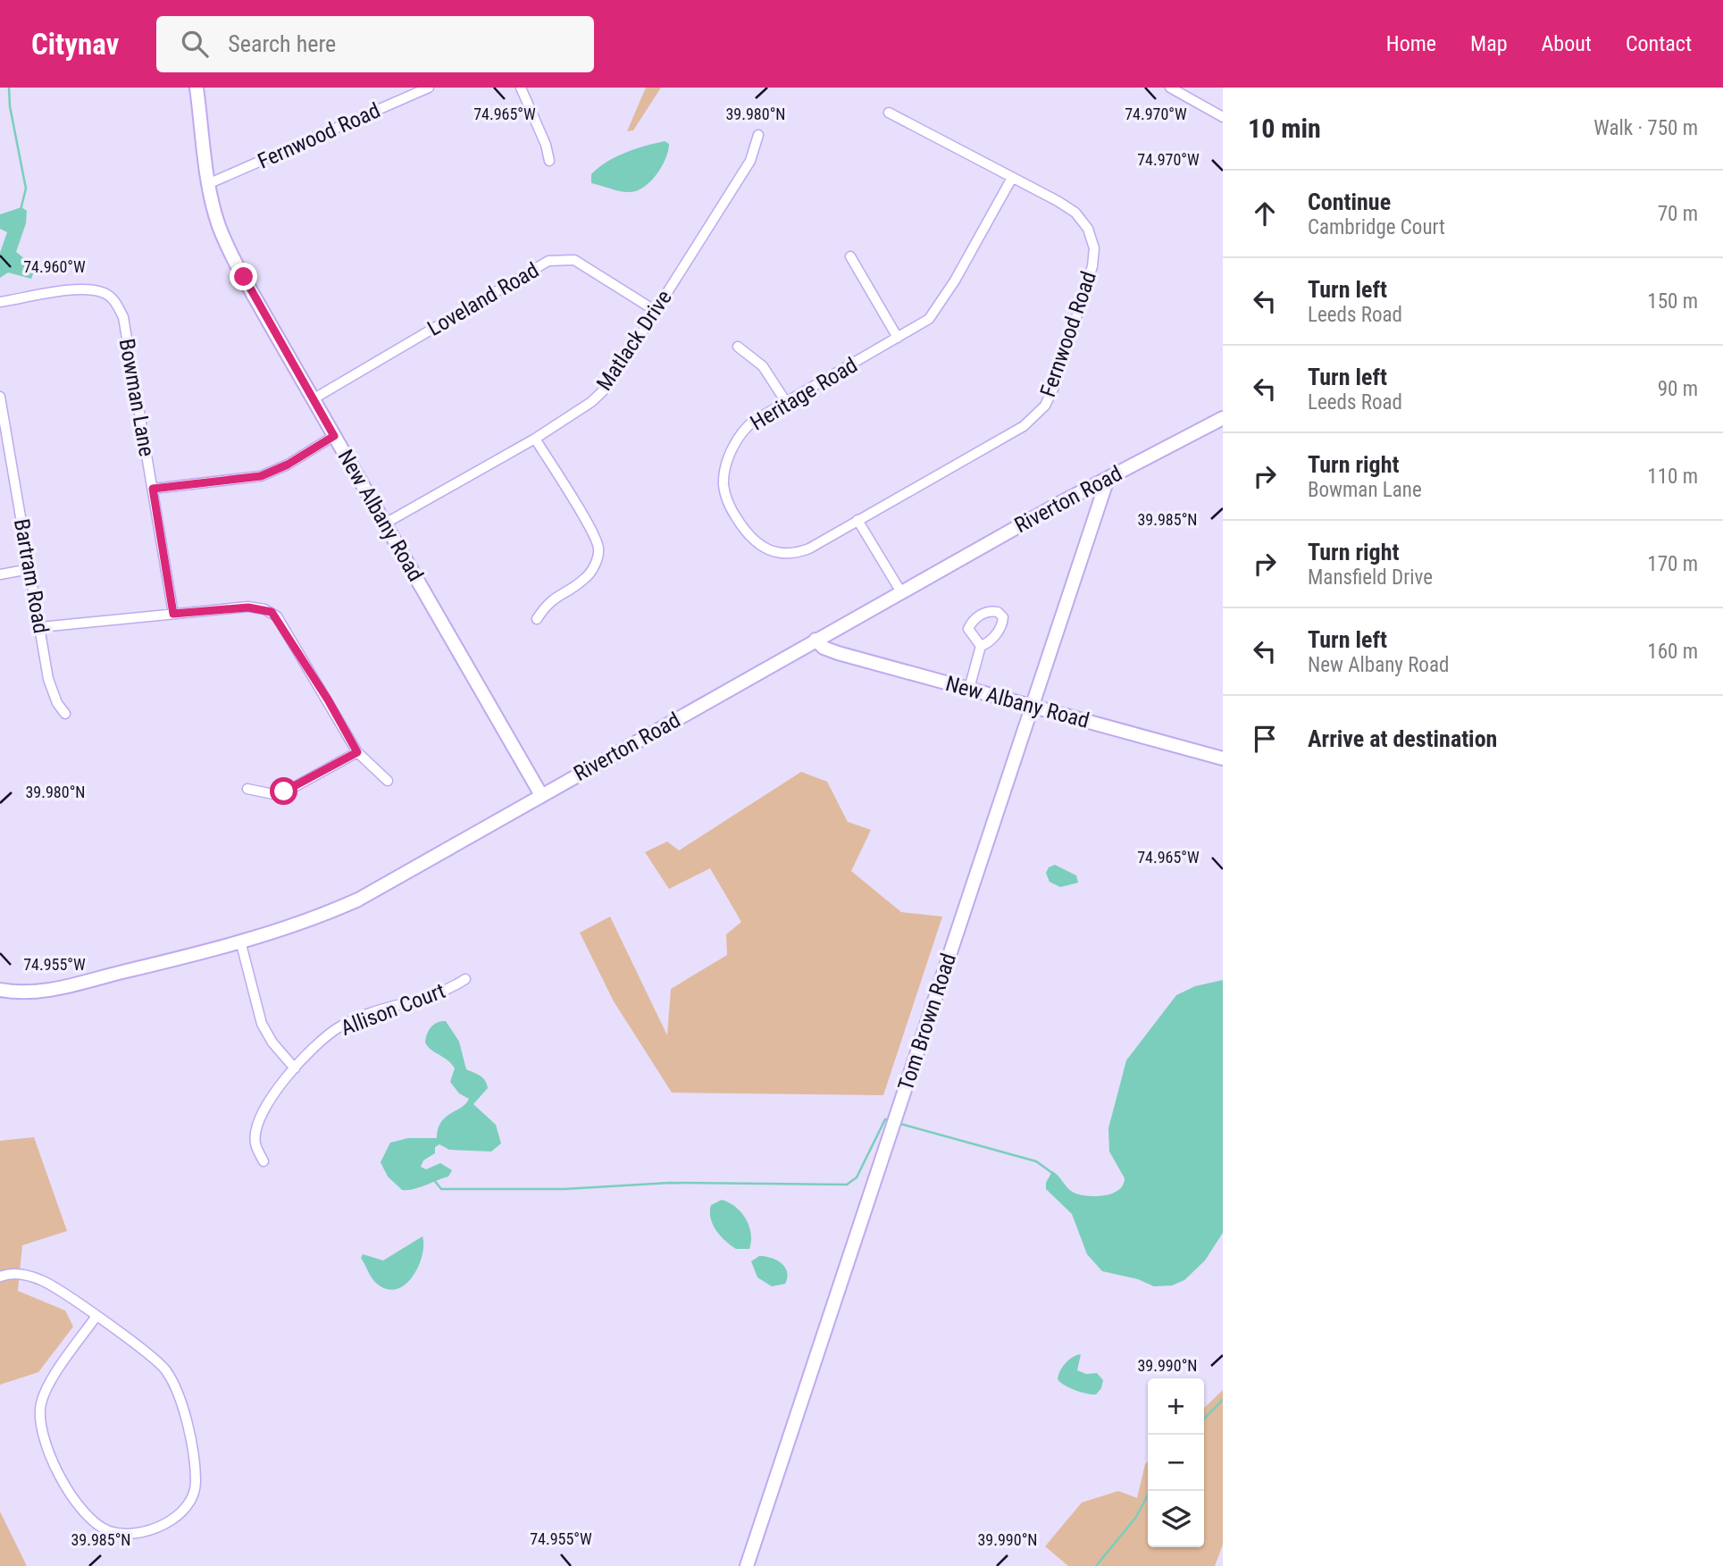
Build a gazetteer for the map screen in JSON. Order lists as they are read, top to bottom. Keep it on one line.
{"streets":{"main road":["Riverton Road","New Albany Road","Tom Brown Road"],"street":["Fernwood Road","Loveland Road","Matlack Drive","Heritage Road","Bowman Lane","Bartram Road","Allison Court"]},"crossings":[["Fernwood Road","Heritage Road"],["Fernwood Road","New Albany Road"],["Loveland Road","Matlack Drive"],["Loveland Road","New Albany Road"],["Matlack Drive","New Albany Road"],["Riverton Road","New Albany Road"],["Riverton Road","Tom Brown Road"],["New Albany Road","Tom Brown Road"]],"page":{"header":"Citynav","search":"Search here","nav":["Home","Map","About","Contact"],"heading":["10 min","Walk · 750 m"],"list":[["Continue","Cambridge Court","70 m"],["Turn left","Leeds Road","150 m"],["Turn left","Leeds Road","90 m"],["Turn right","Bowman Lane","110 m"],["Turn right","Mansfield Drive","170 m"],["Turn left","New Albany Road","160 m"],"Arrive at destination"],"map_buttons":["+","−"]},"coordinates":["39.980°N","74.965°W","74.970°W","74.960°W","39.985°N","74.955°W","39.990°N"]}
